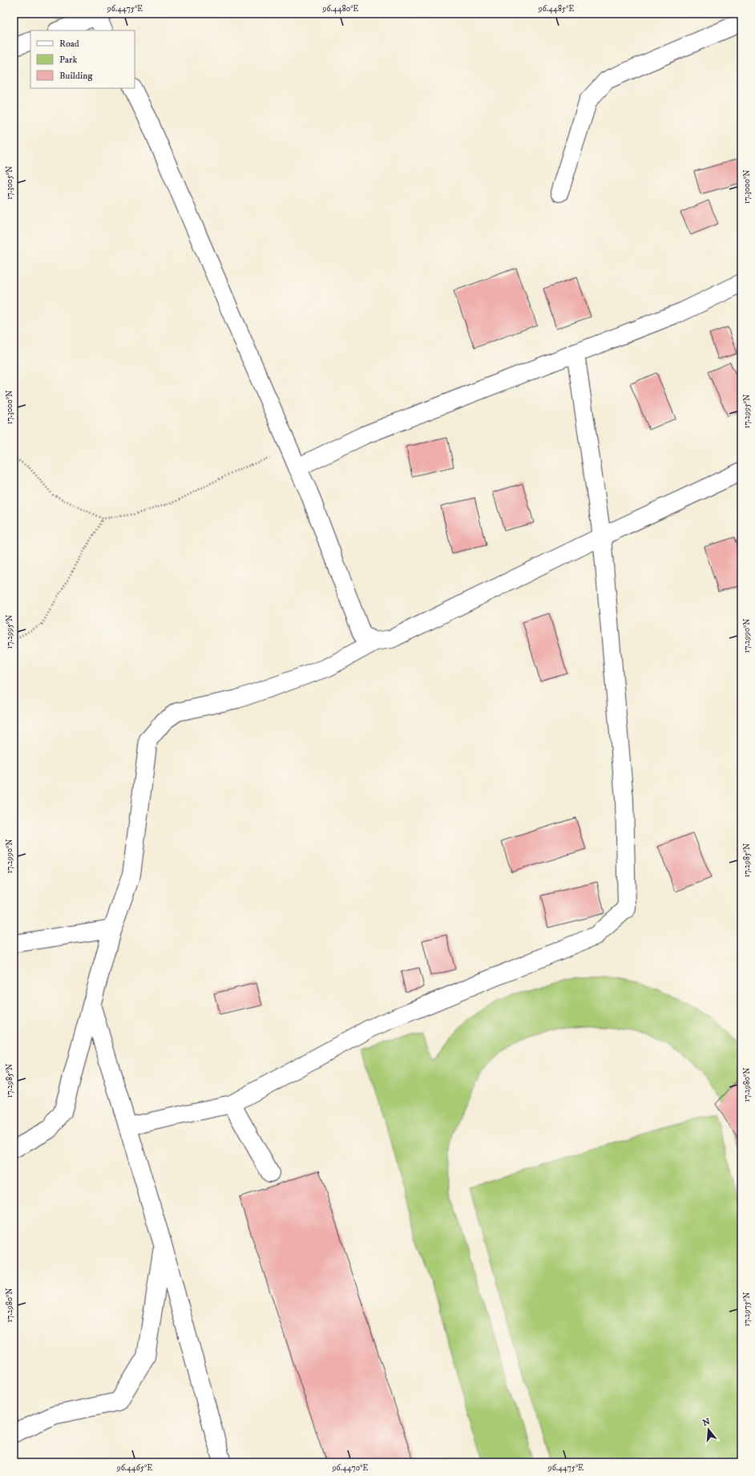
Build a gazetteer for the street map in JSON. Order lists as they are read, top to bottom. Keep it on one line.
{"legend":["Road","Park","Building"],"north":"top","coordinates":["96.4475°E","96.4480°E","96.4485°E","17.3005°N","17.3000°N","17.2995°N","17.2990°N","17.2985°N","17.2980°N","17.2975°N","96.4465°E","96.4470°E"]}
